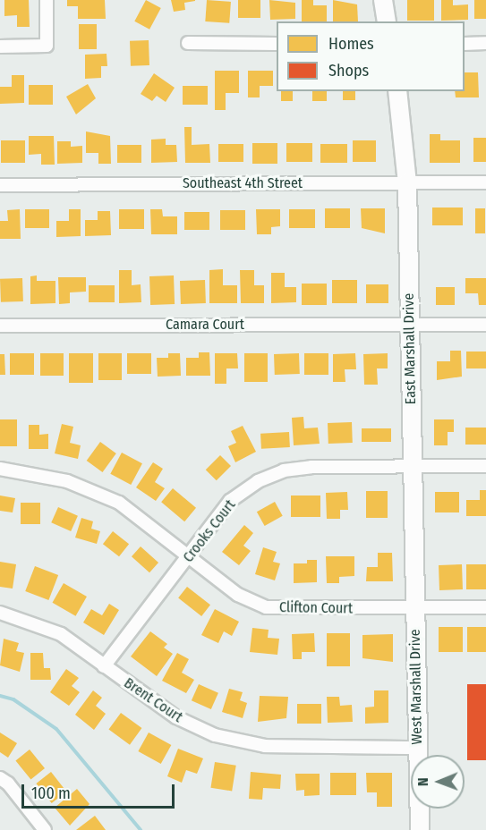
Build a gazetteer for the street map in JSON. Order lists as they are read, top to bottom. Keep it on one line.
{"streets":{"main road":["East Marshall Drive","West Marshall Drive"],"street":["Southeast 4th Street","Camara Court","Crooks Court","Clifton Court","Brent Court"]},"crossings":[["Southeast 4th Street","East Marshall Drive"],["Camara Court","East Marshall Drive"],["East Marshall Drive","Crooks Court"],["East Marshall Drive","Clifton Court"],["East Marshall Drive","West Marshall Drive"],["Crooks Court","Clifton Court"],["Crooks Court","Brent Court"],["Clifton Court","West Marshall Drive"],["West Marshall Drive","Brent Court"]],"legend":["Homes","Shops"],"scale_bar":"100 m","north":"left"}
